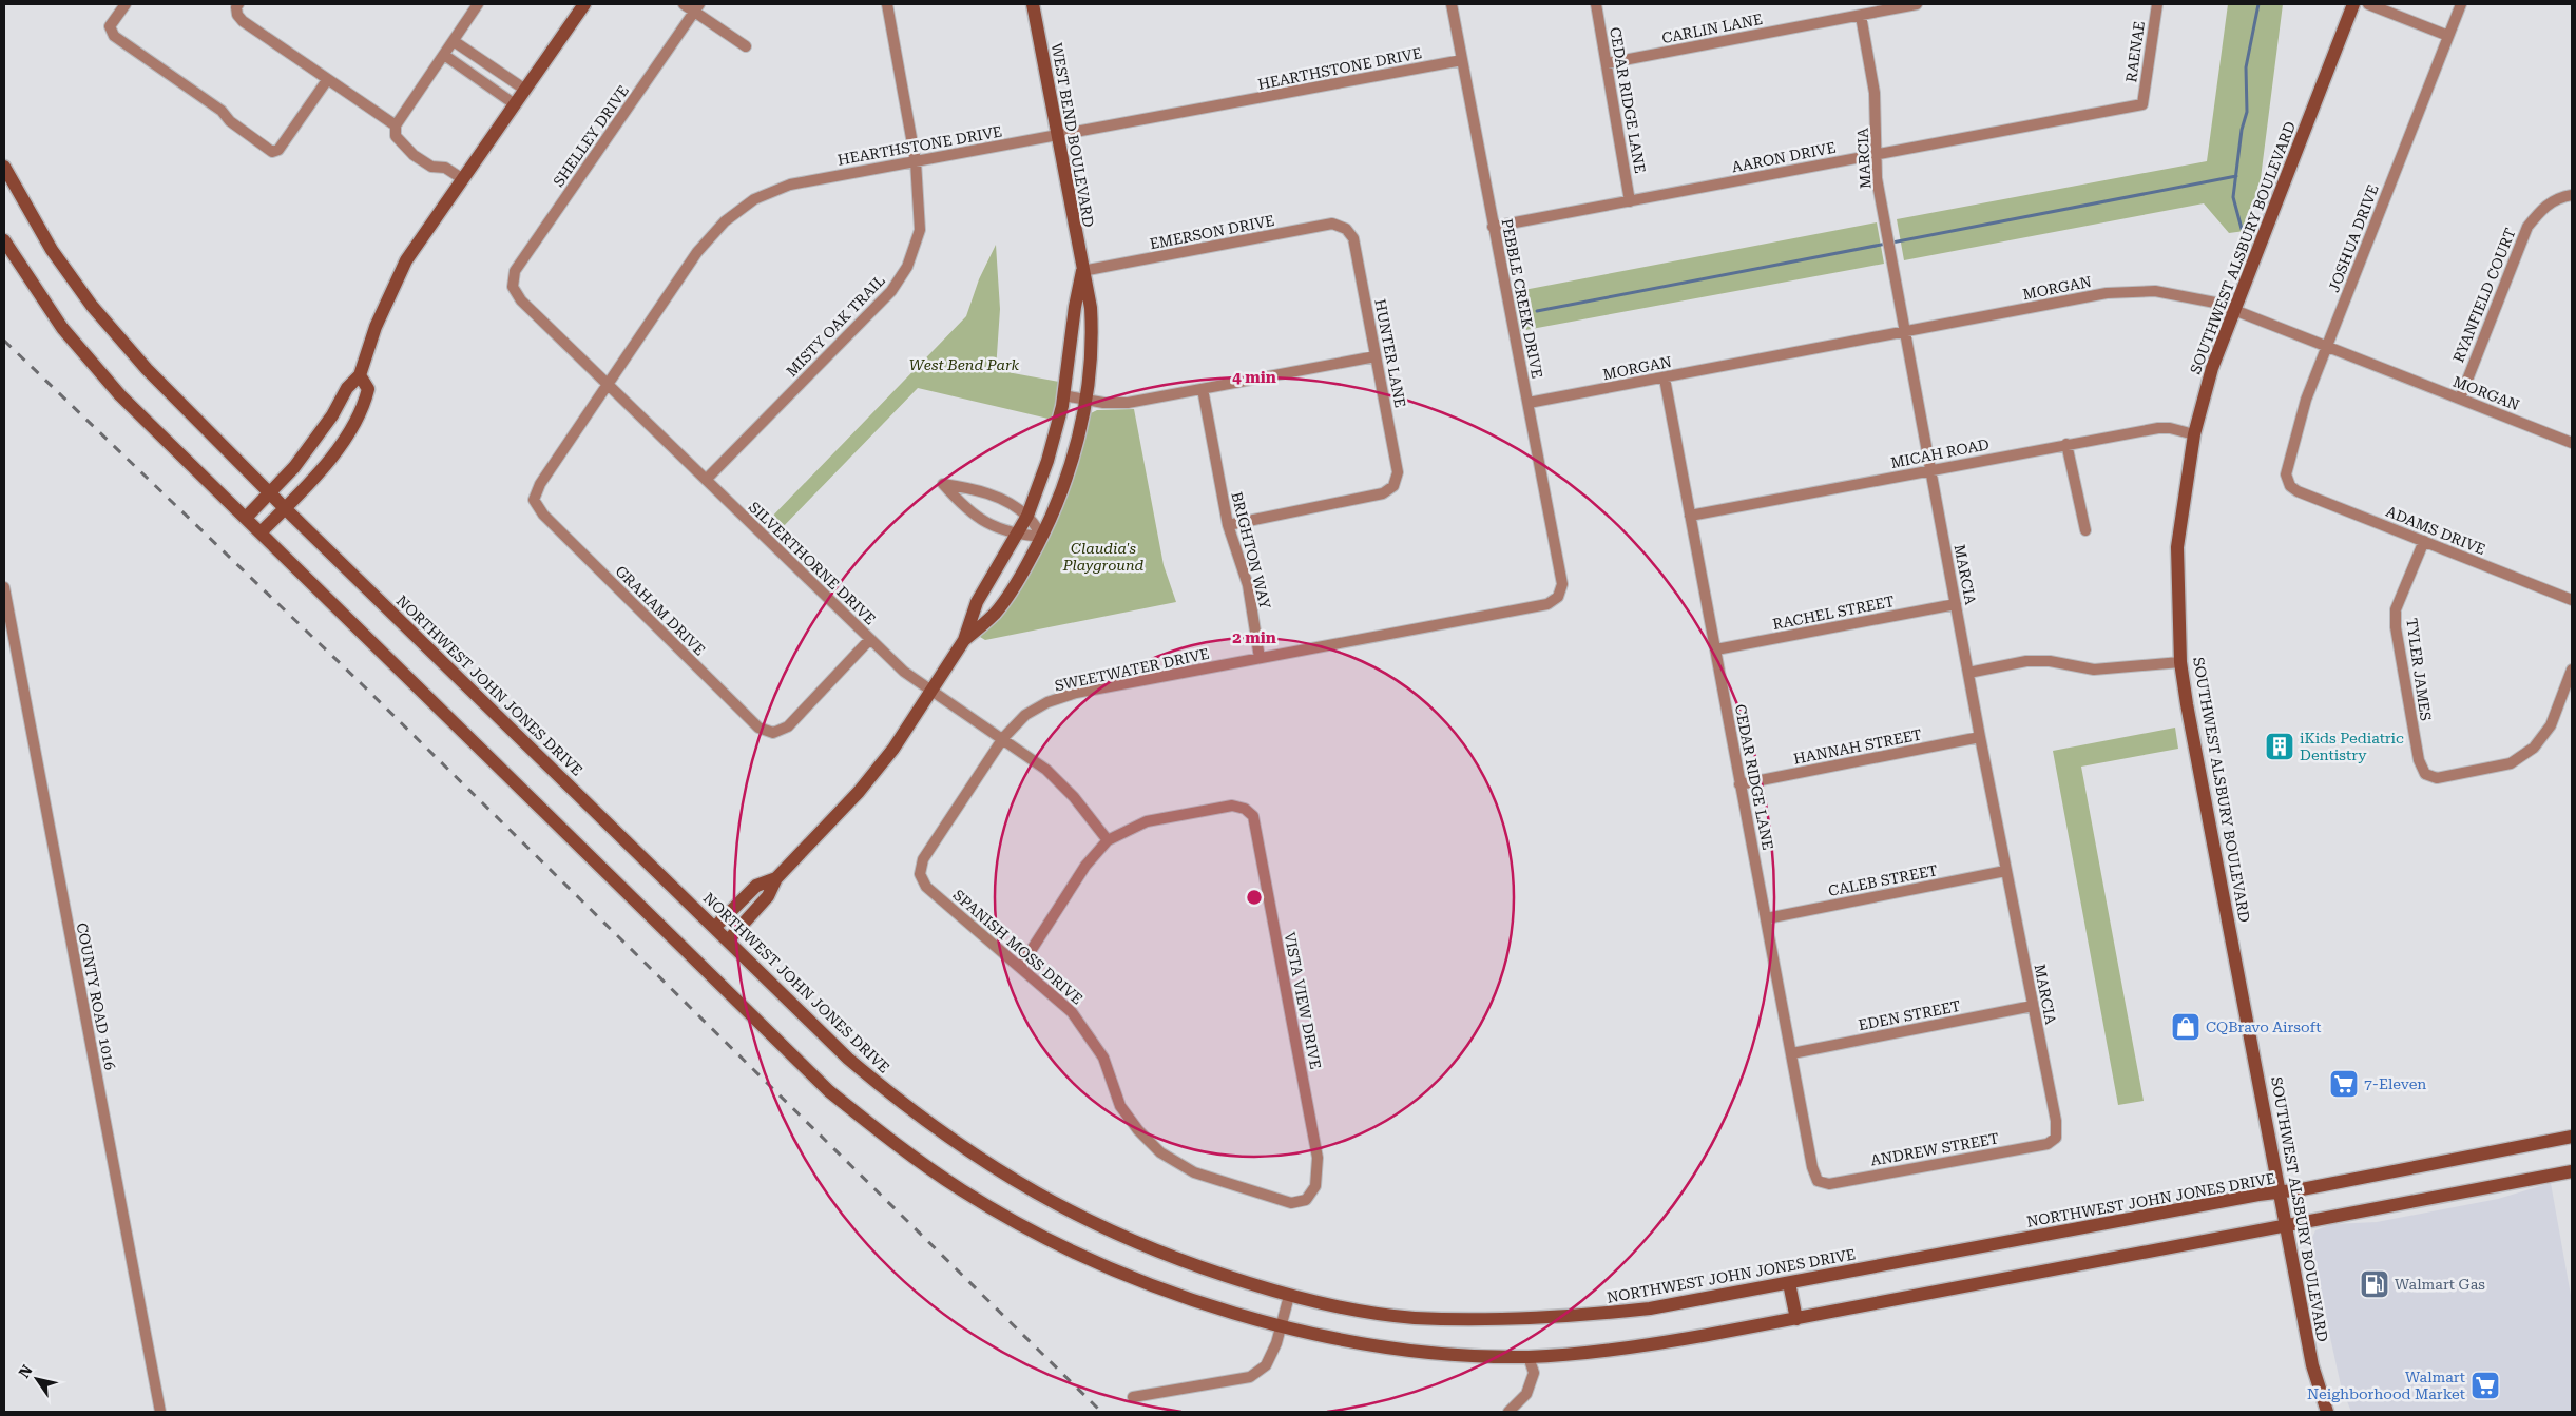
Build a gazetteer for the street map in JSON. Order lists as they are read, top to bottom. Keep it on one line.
{"streets":{"main road":["WEST BEND BOULEVARD","SOUTHWEST ALSBURY BOULEVARD","NORTHWEST JOHN JONES DRIVE"],"street":["CARLIN LANE","RAENAE","HEARTHSTONE DRIVE","CEDAR RIDGE LANE","SHELLEY DRIVE","AARON DRIVE","MARCIA","EMERSON DRIVE","JOSHUA DRIVE","MORGAN","RYANFIELD COURT","PEBBLE CREEK DRIVE","MISTY OAK TRAIL","HUNTER LANE","MICAH ROAD","ADAMS DRIVE","BRIGHTON WAY","SILVERTHORNE DRIVE","GRAHAM DRIVE","RACHEL STREET","SWEETWATER DRIVE","TYLER JAMES","HANNAH STREET","CALEB STREET","SPANISH MOSS DRIVE","COUNTY ROAD 1016","VISTA VIEW DRIVE","EDEN STREET","ANDREW STREET"]},"crossings":[["CARLIN LANE","CEDAR RIDGE LANE"],["CARLIN LANE","MARCIA"],["RAENAE","AARON DRIVE"],["HEARTHSTONE DRIVE","WEST BEND BOULEVARD"],["HEARTHSTONE DRIVE","PEBBLE CREEK DRIVE"],["HEARTHSTONE DRIVE","MISTY OAK TRAIL"],["HEARTHSTONE DRIVE","SILVERTHORNE DRIVE"],["HEARTHSTONE DRIVE","GRAHAM DRIVE"],["CEDAR RIDGE LANE","AARON DRIVE"],["CEDAR RIDGE LANE","MORGAN"],["CEDAR RIDGE LANE","MICAH ROAD"],["CEDAR RIDGE LANE","RACHEL STREET"],["CEDAR RIDGE LANE","HANNAH STREET"],["CEDAR RIDGE LANE","CALEB STREET"],["CEDAR RIDGE LANE","EDEN STREET"],["CEDAR RIDGE LANE","ANDREW STREET"],["WEST BEND BOULEVARD","EMERSON DRIVE"],["WEST BEND BOULEVARD","SILVERTHORNE DRIVE"],["WEST BEND BOULEVARD","NORTHWEST JOHN JONES DRIVE"],["SHELLEY DRIVE","SILVERTHORNE DRIVE"],["AARON DRIVE","MARCIA"],["AARON DRIVE","PEBBLE CREEK DRIVE"],["MARCIA","MORGAN"],["MARCIA","MICAH ROAD"],["MARCIA","RACHEL STREET"],["MARCIA","HANNAH STREET"],["MARCIA","CALEB STREET"],["MARCIA","EDEN STREET"],["MARCIA","ANDREW STREET"],["EMERSON DRIVE","HUNTER LANE"],["JOSHUA DRIVE","MORGAN"],["JOSHUA DRIVE","ADAMS DRIVE"],["SOUTHWEST ALSBURY BOULEVARD","MORGAN"],["SOUTHWEST ALSBURY BOULEVARD","MICAH ROAD"],["SOUTHWEST ALSBURY BOULEVARD","NORTHWEST JOHN JONES DRIVE"],["MORGAN","RYANFIELD COURT"],["MORGAN","PEBBLE CREEK DRIVE"],["PEBBLE CREEK DRIVE","SWEETWATER DRIVE"],["MISTY OAK TRAIL","SILVERTHORNE DRIVE"],["HUNTER LANE","BRIGHTON WAY"],["ADAMS DRIVE","TYLER JAMES"],["BRIGHTON WAY","SWEETWATER DRIVE"],["SILVERTHORNE DRIVE","GRAHAM DRIVE"],["SILVERTHORNE DRIVE","SWEETWATER DRIVE"],["SILVERTHORNE DRIVE","VISTA VIEW DRIVE"],["SWEETWATER DRIVE","SPANISH MOSS DRIVE"],["SPANISH MOSS DRIVE","VISTA VIEW DRIVE"]],"parks":["West Bend Park","Claudia's Playground"],"places":{"building":["iKids Pediatric Dentistry"],"shop":["CQBravo Airsoft"],"supermarket":["7-Eleven","Walmart Neighborhood Market"],"fuel station":["Walmart Gas"]},"north":"top left","rings":["4 min","2 min"]}
